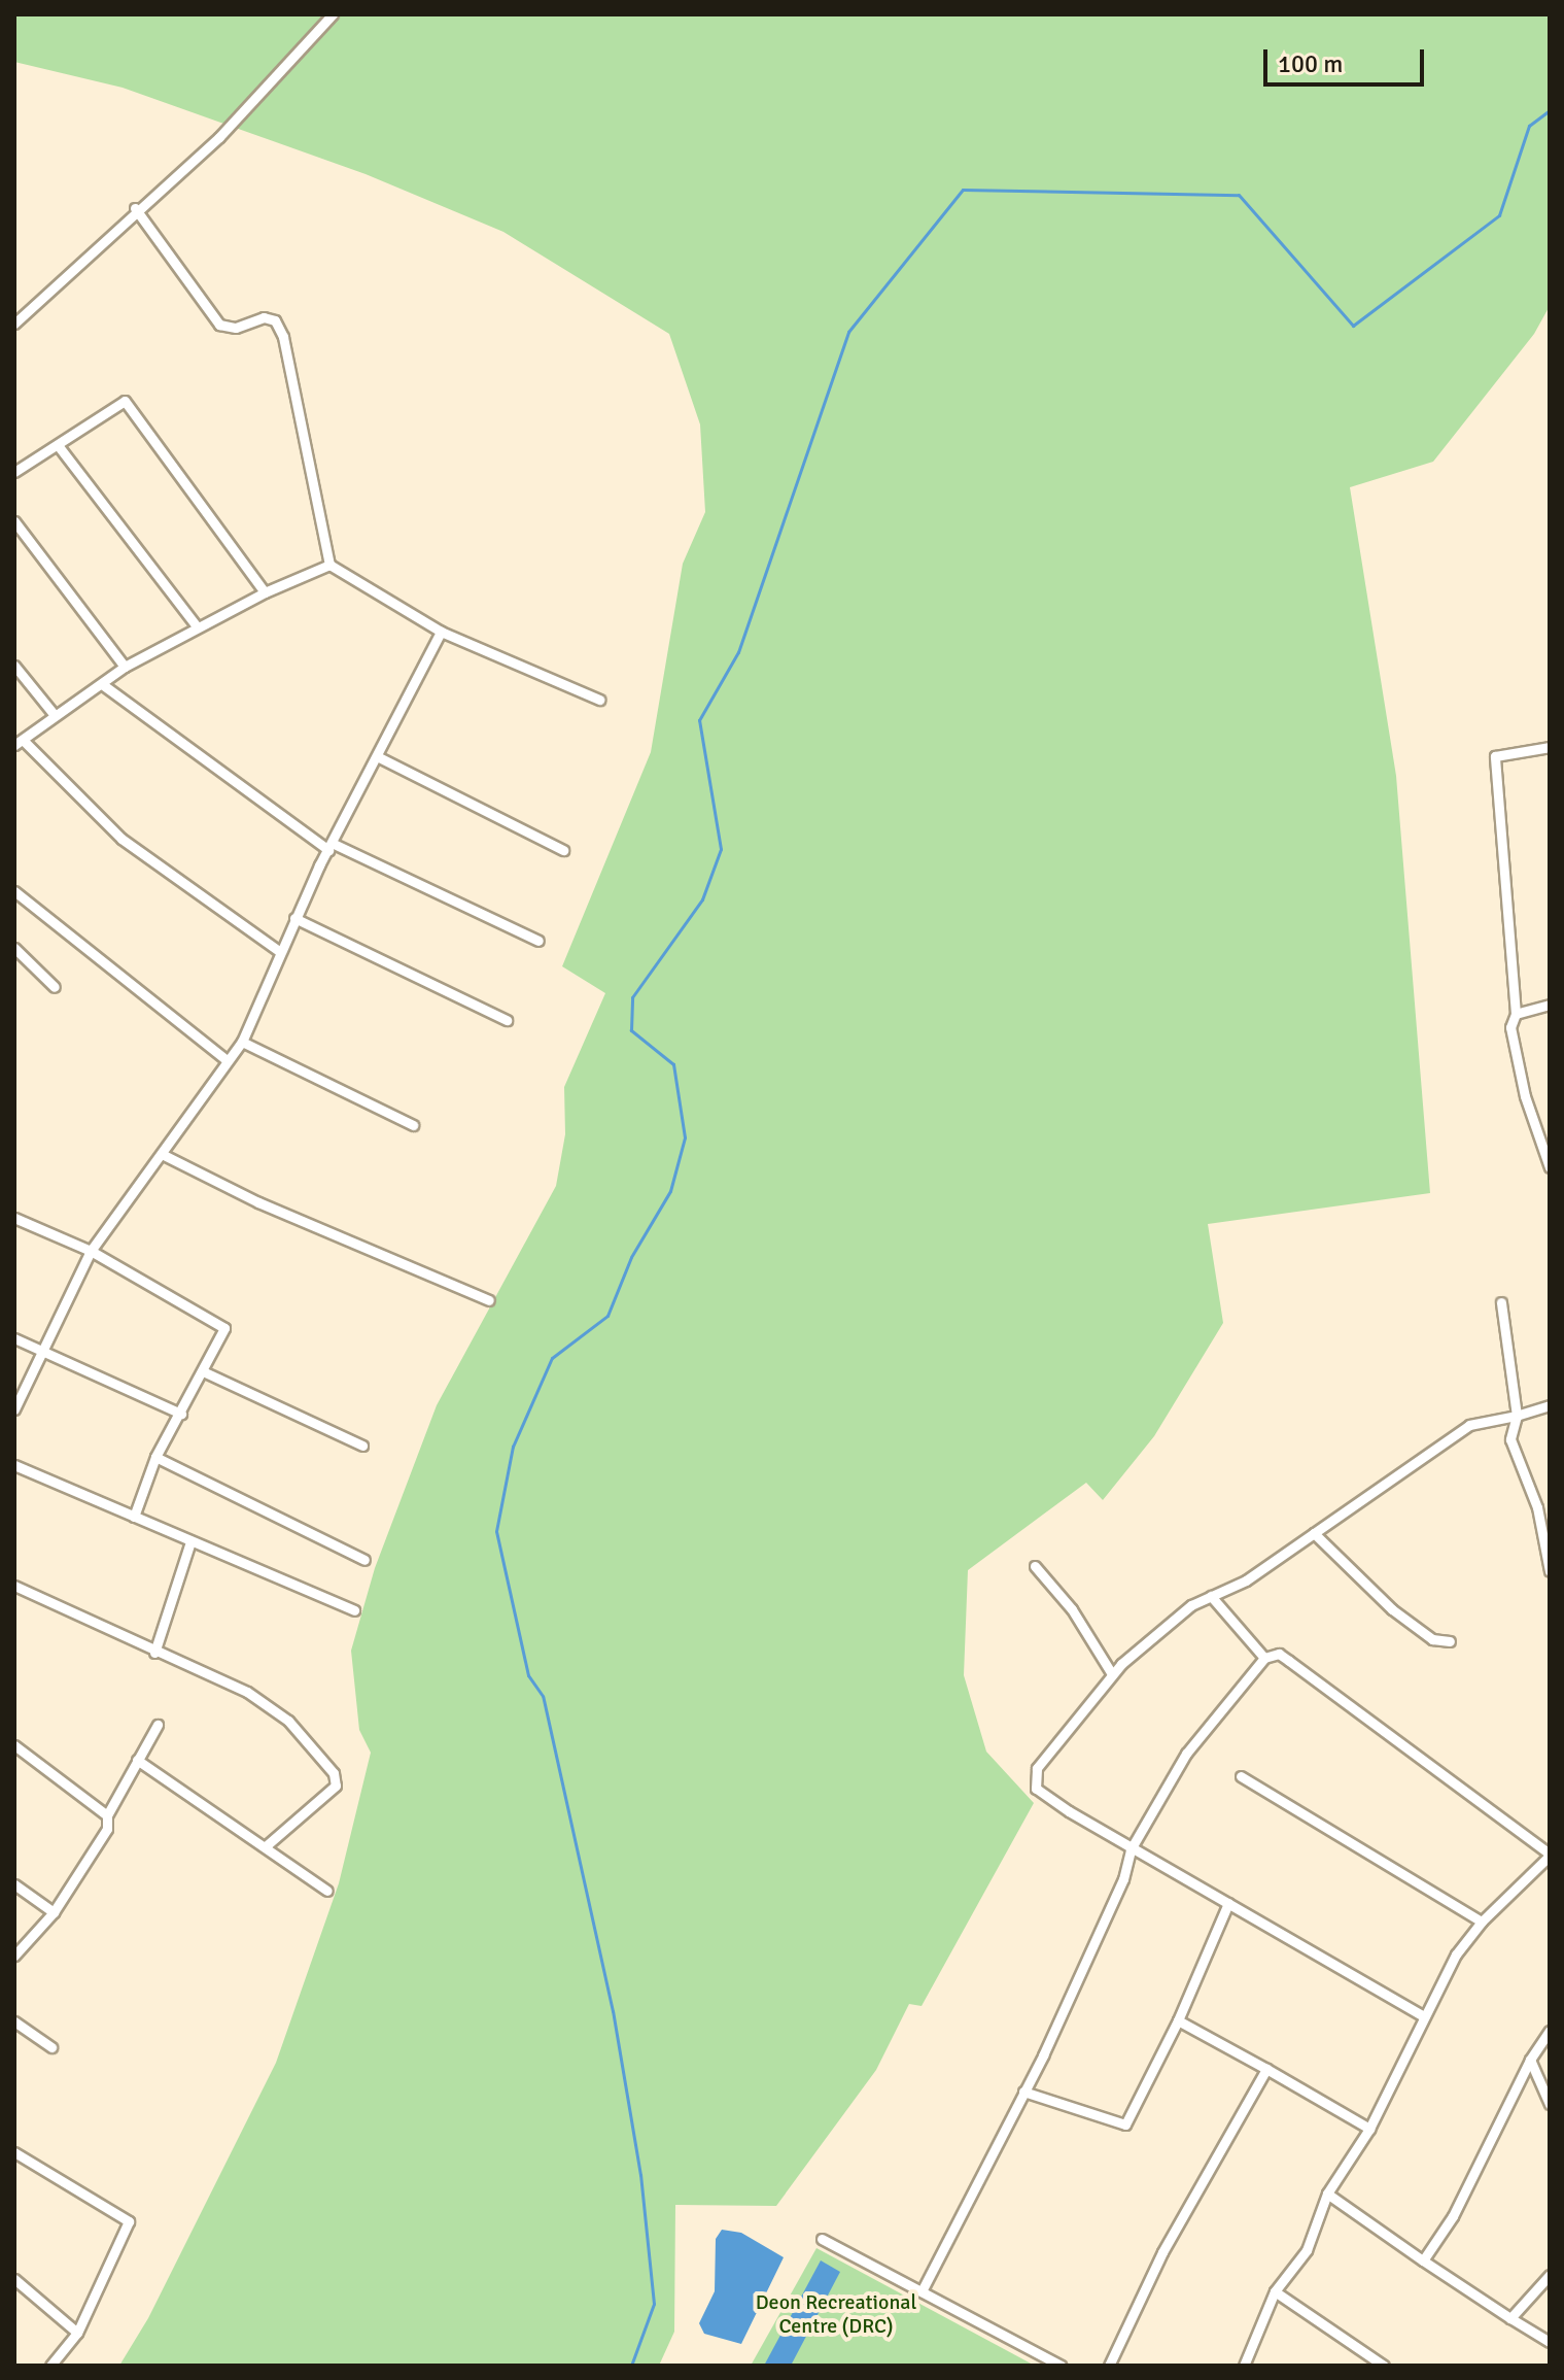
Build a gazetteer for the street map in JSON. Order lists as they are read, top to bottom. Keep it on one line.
{"parks":["Deon Recreational Centre (DRC)"],"scale_bar":"100 m"}
